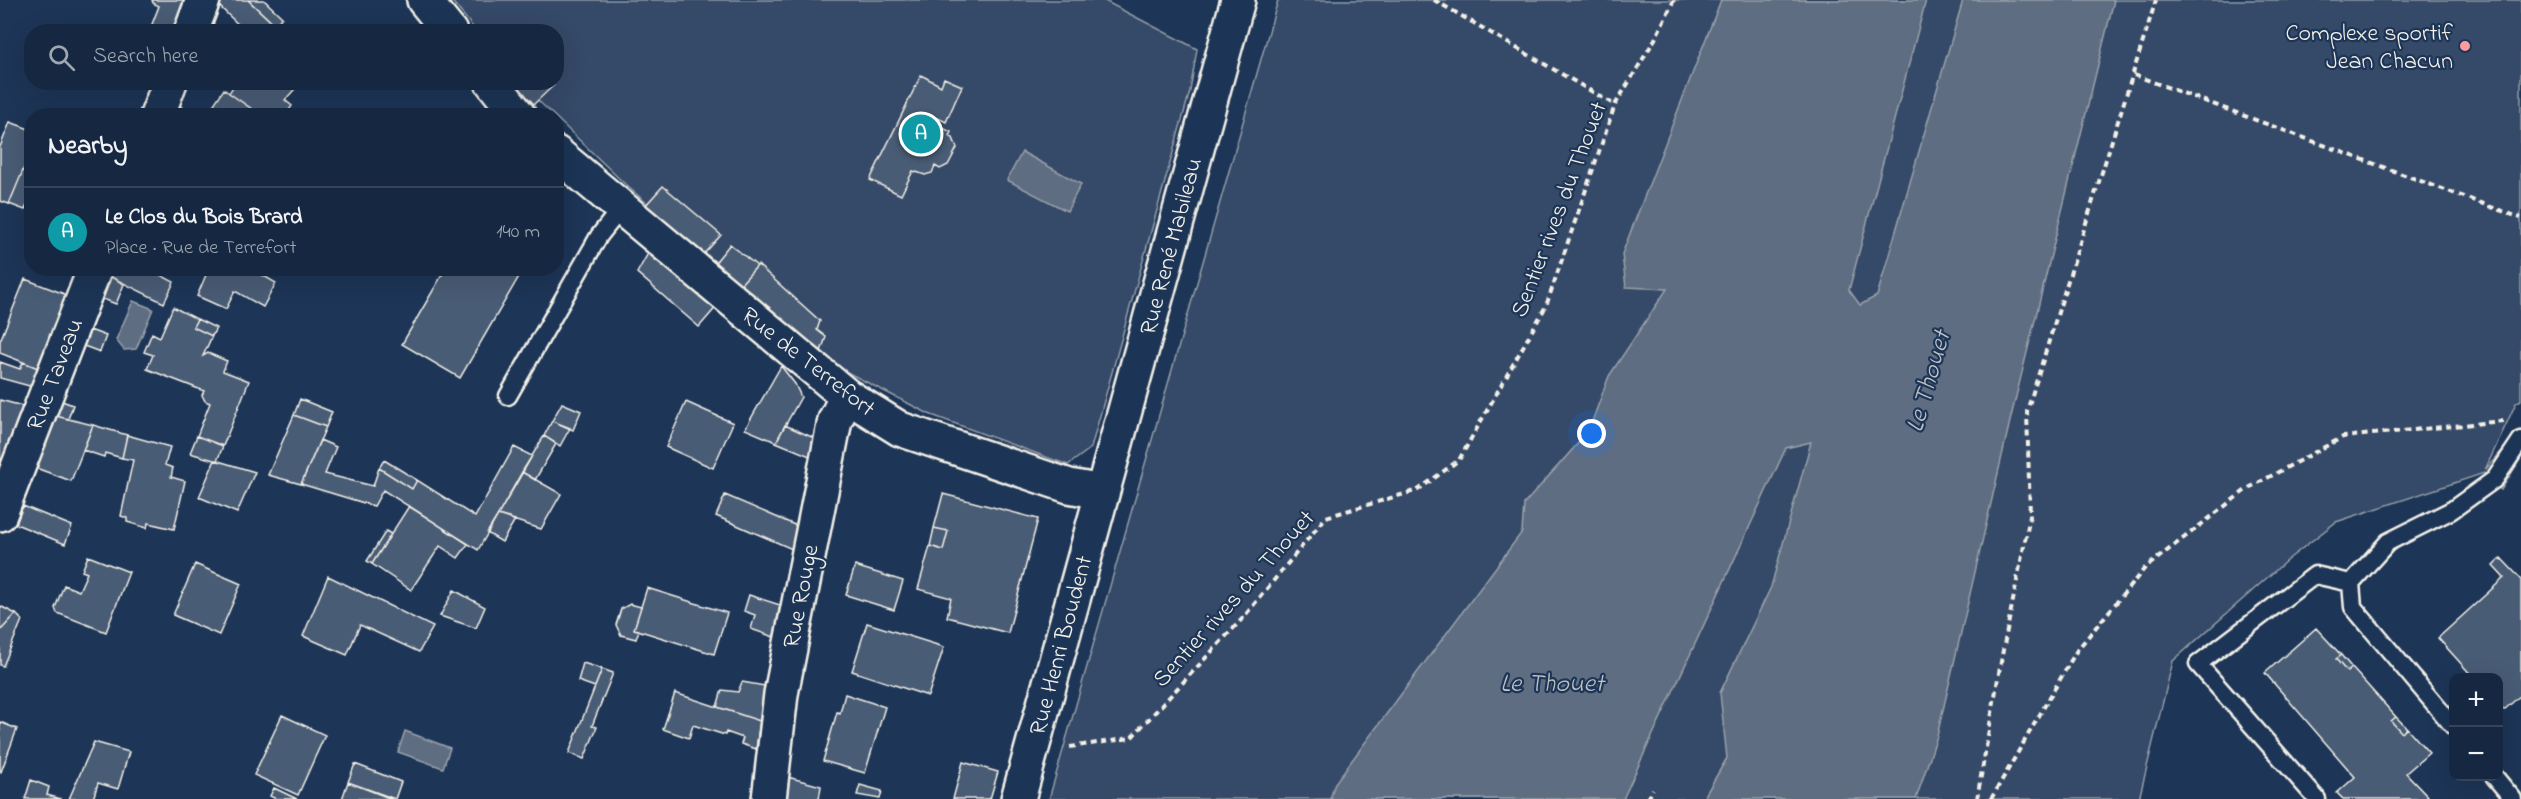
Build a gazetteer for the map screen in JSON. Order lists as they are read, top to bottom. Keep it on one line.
{"streets":{"street":["Rue René Mabileau","Rue de Terrefort","Rue Taveau","Rue Rouge","Rue Henri Boudent"],"path":["Sentier rives du Thouet"]},"crossings":[["Sentier rives du Thouet","Rue Henri Boudent"],["Rue René Mabileau","Rue de Terrefort"],["Rue René Mabileau","Rue Henri Boudent"],["Rue de Terrefort","Rue Rouge"],["Rue de Terrefort","Rue Henri Boudent"]],"water":["Le Thouet"],"places":["Complexe sportif Jean Chacun"],"page":{"search":"Search here","heading":"Nearby","pins":"A","list":[{"mark":"A","name":"Le Clos du Bois Brard","note":"Place · Rue de Terrefort","value":"140 m"}],"map_buttons":["+","−"]}}
